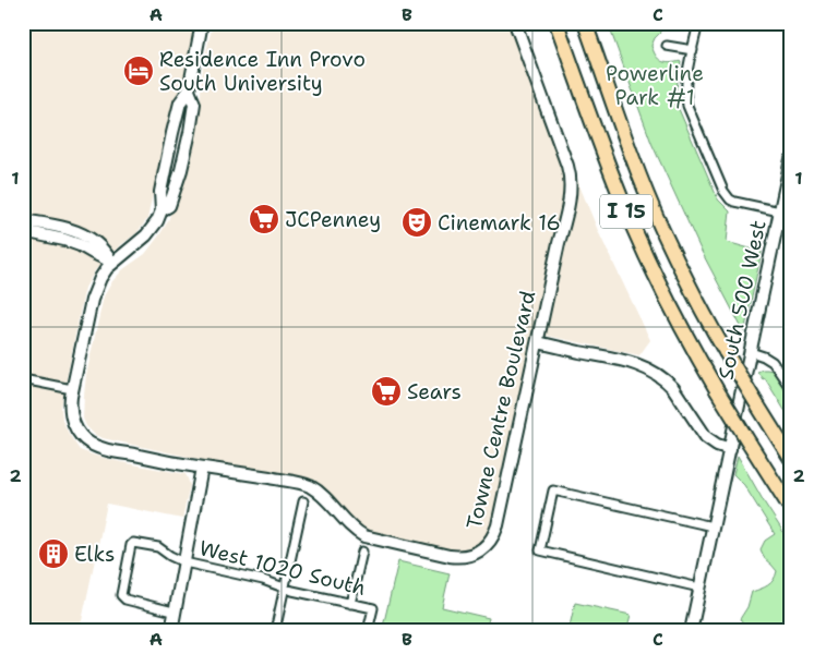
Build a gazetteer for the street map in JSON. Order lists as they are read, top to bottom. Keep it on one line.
{"streets":{"highway":["I 15"],"street":["South 500 West","Towne Centre Boulevard","West 1020 South"]},"parks":["Powerline Park #1"],"places":{"hotel":["Residence Inn Provo South University"],"supermarket":["JCPenney","Sears"],"theatre":["Cinemark 16"],"building":["Elks"]},"grid":{"columns":["A","B","C"],"rows":["1","2"]}}
